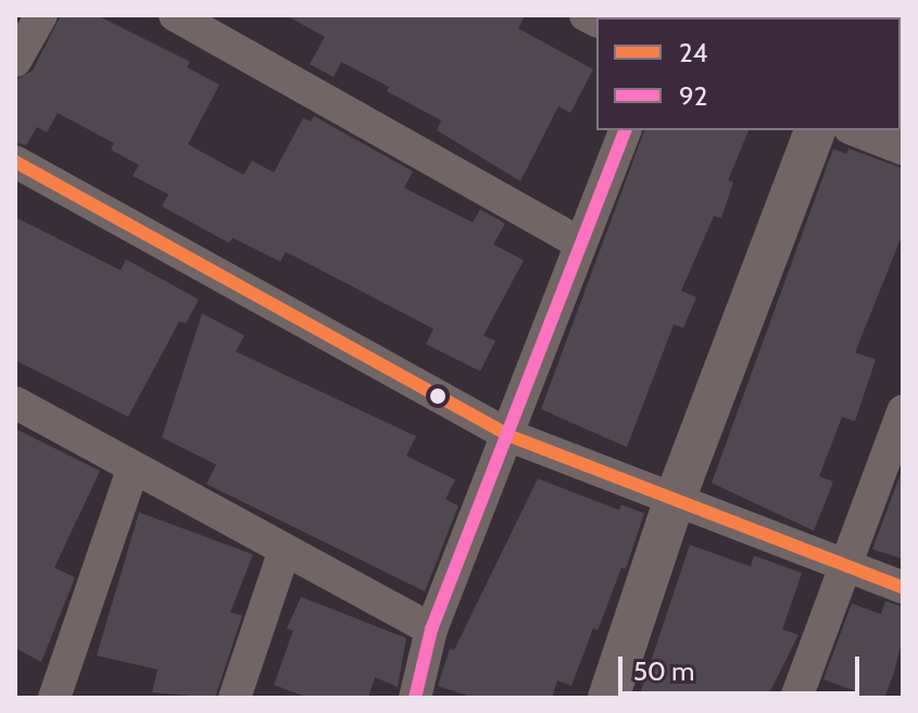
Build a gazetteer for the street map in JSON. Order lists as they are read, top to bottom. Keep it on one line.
{"lines":["transit line 92","transit line 24"],"legend":["24","92"],"scale_bar":"50 m"}
